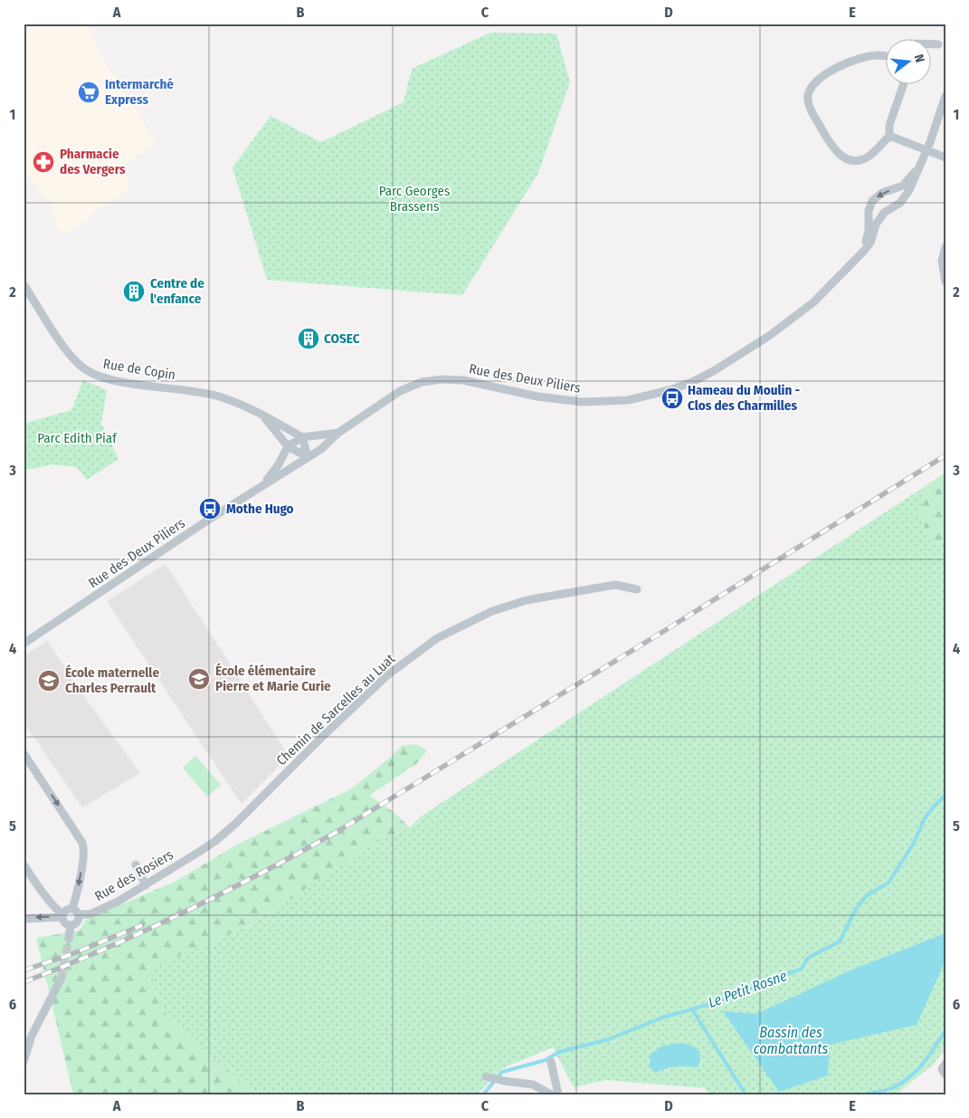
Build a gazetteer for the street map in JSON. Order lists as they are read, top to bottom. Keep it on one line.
{"streets":{"street":["Rue de Copin","Rue des Deux Piliers","Chemin de Sarcelles au Luat","Rue des Rosiers"]},"crossings":[["Rue de Copin","Rue des Deux Piliers"],["Chemin de Sarcelles au Luat","Rue des Rosiers"]],"water":["Le Petit Rosne","Bassin des combattants"],"parks":["Parc Georges Brassens","Parc Edith Piaf"],"places":{"supermarket":["Intermarché Express"],"pharmacy":["Pharmacie des Vergers"],"building":["Centre de l'enfance","COSEC"],"bus stop":["Hameau du Moulin - Clos des Charmilles","Mothe Hugo"],"school or university":["École élémentaire Pierre et Marie Curie","École maternelle Charles Perrault"]},"north":"right","grid":{"columns":["A","B","C","D","E"],"rows":["1","2","3","4","5","6"]}}
